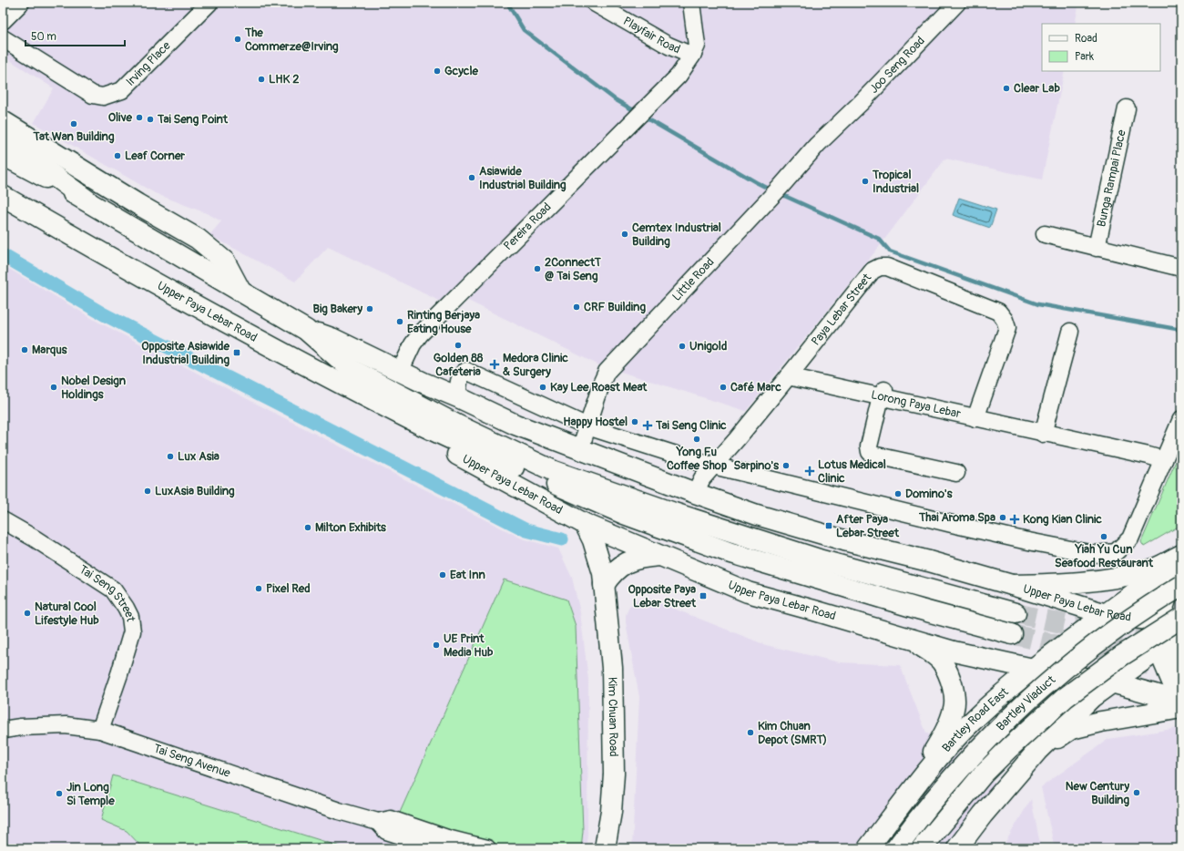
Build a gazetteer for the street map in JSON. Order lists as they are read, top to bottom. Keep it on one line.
{"streets":{"main road":["Upper Paya Lebar Road","Bartley Viaduct","Kim Chuan Road","Bartley Road East"],"street":["Playfair Road","Irving Place","Joo Seng Road","Bunga Rampai Place","Pereira Road","Little Road","Paya Lebar Street","Lorong Paya Lebar","Tai Seng Street","Tai Seng Avenue"]},"crossings":[["Playfair Road","Pereira Road"],["Joo Seng Road","Little Road"],["Pereira Road","Upper Paya Lebar Road"],["Little Road","Upper Paya Lebar Road"],["Paya Lebar Street","Upper Paya Lebar Road"],["Paya Lebar Street","Lorong Paya Lebar"],["Upper Paya Lebar Road","Kim Chuan Road"],["Upper Paya Lebar Road","Bartley Road East"],["Tai Seng Street","Tai Seng Avenue"]],"places":{"other":["The Commerze@Irving","Gcycle","LHK 2","Clear Lab","Olive","Tai Seng Point","Tat Wan Building","Leaf Corner","Asiawide Industrial Building","Tropical Industrial","Cemtex Industrial Building","2ConnectT @ Tai Seng","CRF Building","Big Bakery","Rinting Berjaya Eating House","Golden 88 Cafeteria","Unigold","Marqus","Nobel Design Holdings","Kay Lee Roast Meat","Café Marc","Happy Hostel","Yong Fu Coffee Shop","Lux Asia","Sarpino's","LuxAsia Building","Domino's","Thai Aroma Spa","Milton Exhibits","Yiah Yu Cun Seafood Restaurant","Eat Inn","Pixel Red","Natural Cool Lifestyle Hub","UE Print Media Hub","Kim Chuan Depot (SMRT)","New Century Building","Jin Long Si Temple"],"transit":["Opposite Asiawide Industrial Building","After Paya Lebar Street","Opposite Paya Lebar Street"],"health":["Medora Clinic & Surgery","Tai Seng Clinic","Lotus Medical Clinic","Kong Kian Clinic"]},"legend":["Road","Park"],"scale_bar":"50 m"}
